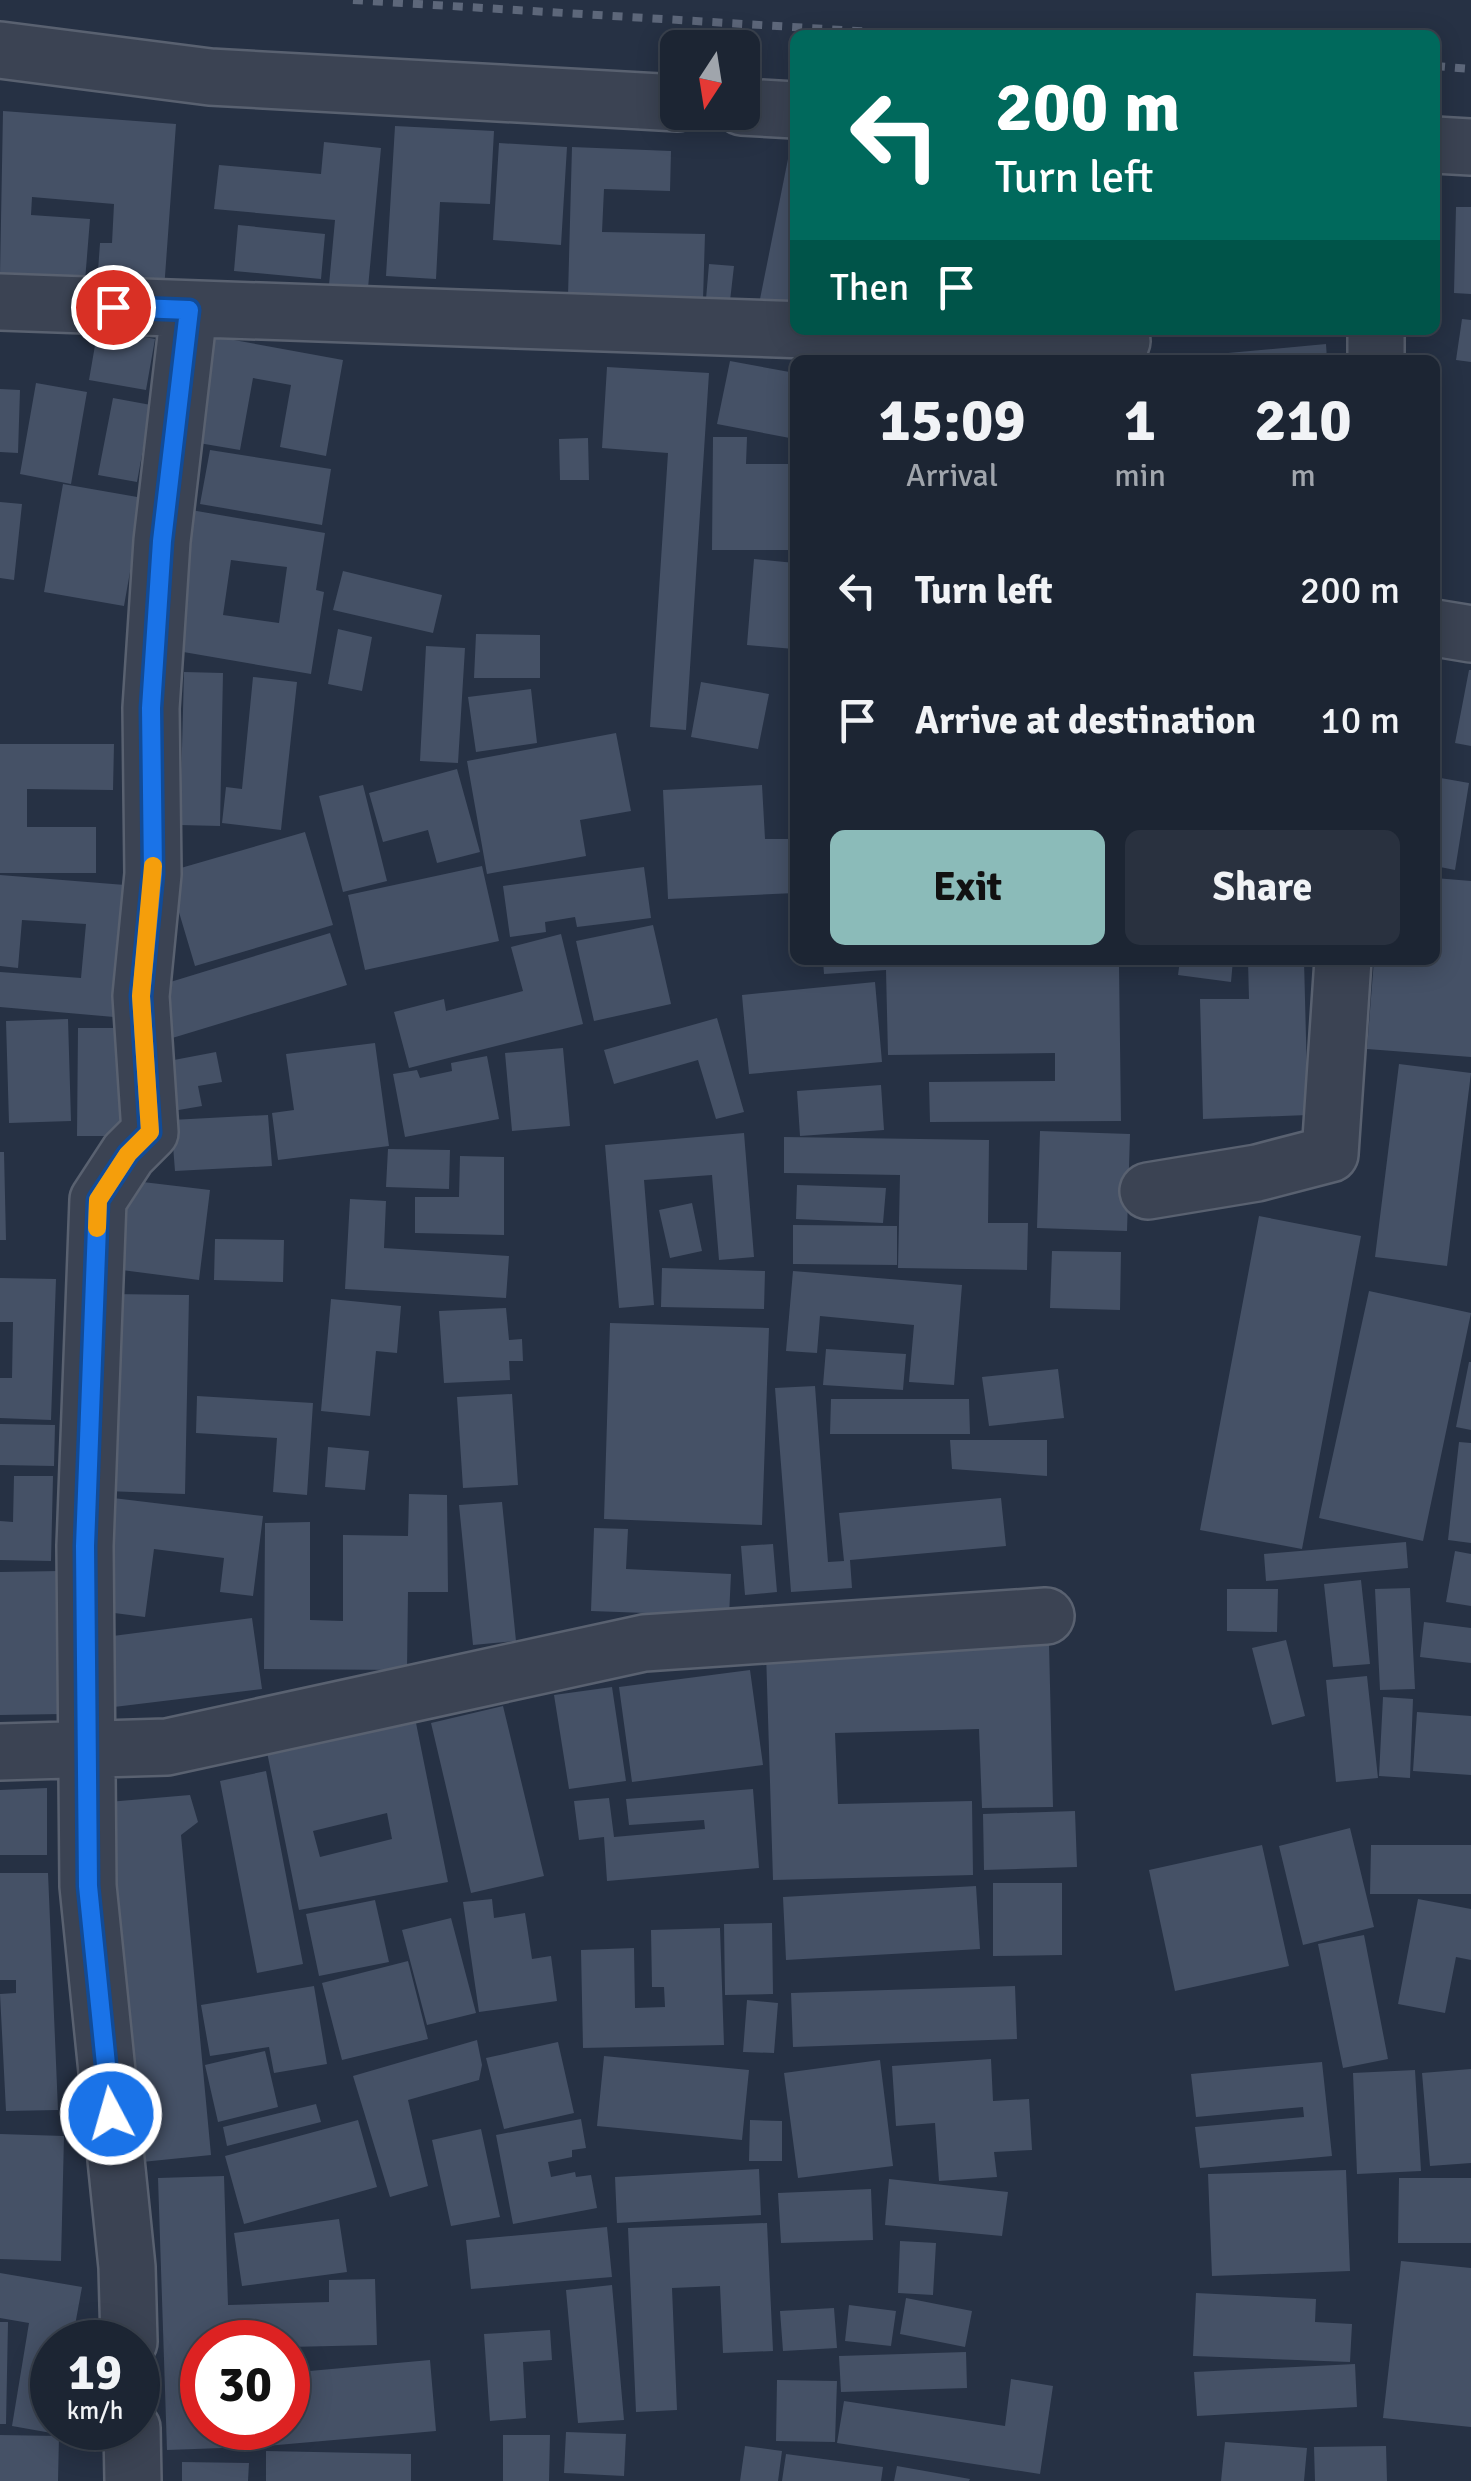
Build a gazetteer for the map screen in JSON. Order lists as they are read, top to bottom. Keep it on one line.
{"north":"bottom","page":{"turn":["200 m","Turn left"],"then":"Then","eta":["15:09","Arrival","1","min","210","m"],"list":[{"name":"Turn left","value":"200 m"},{"name":"Arrive at destination","value":"10 m"}],"buttons":["Exit","Share"],"speed":"19 km/h","limit":"30"}}
